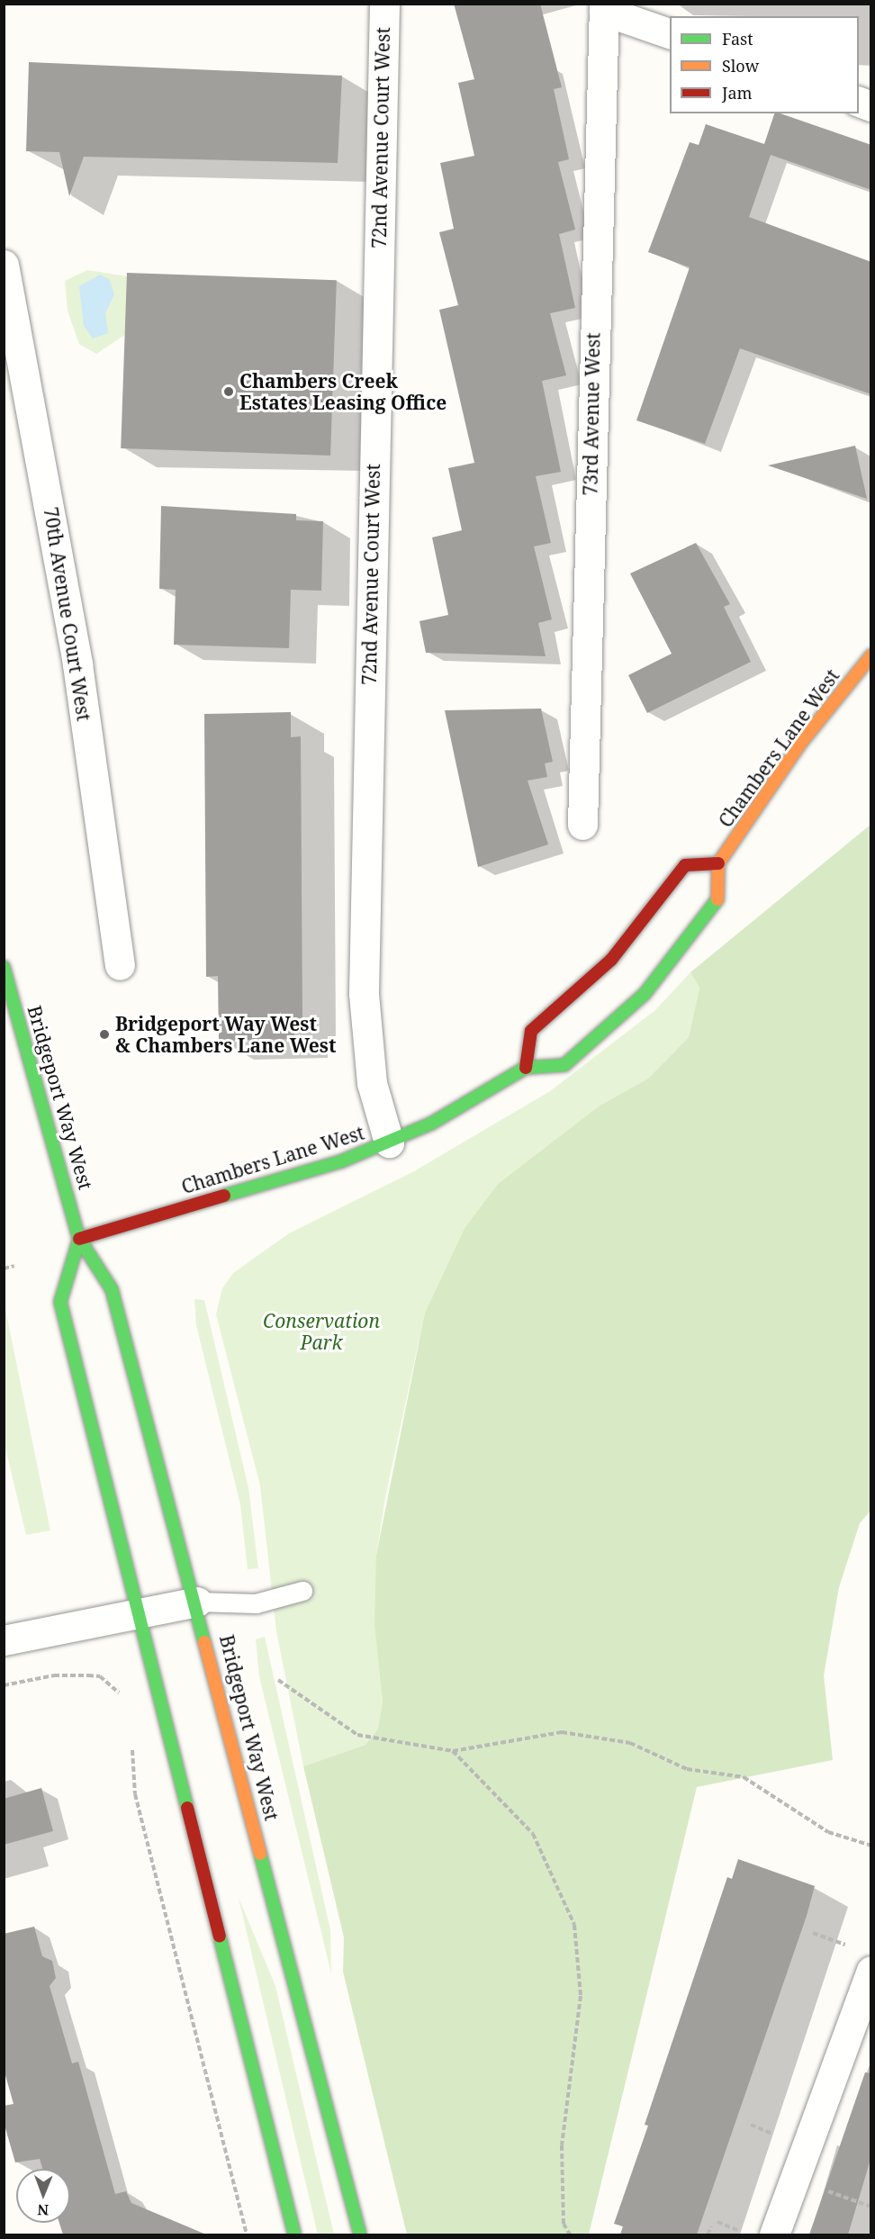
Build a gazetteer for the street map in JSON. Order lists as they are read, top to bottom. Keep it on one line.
{"streets":{"main road":["Chambers Lane West","Bridgeport Way West"],"street":["72nd Avenue Court West","73rd Avenue West","70th Avenue Court West"]},"crossings":[["72nd Avenue Court West","Chambers Lane West"],["Chambers Lane West","Bridgeport Way West"]],"parks":["Conservation Park"],"places":["Chambers Creek Estates Leasing Office","Bridgeport Way West & Chambers Lane West"],"legend":["Fast","Slow","Jam"],"north":"bottom"}
